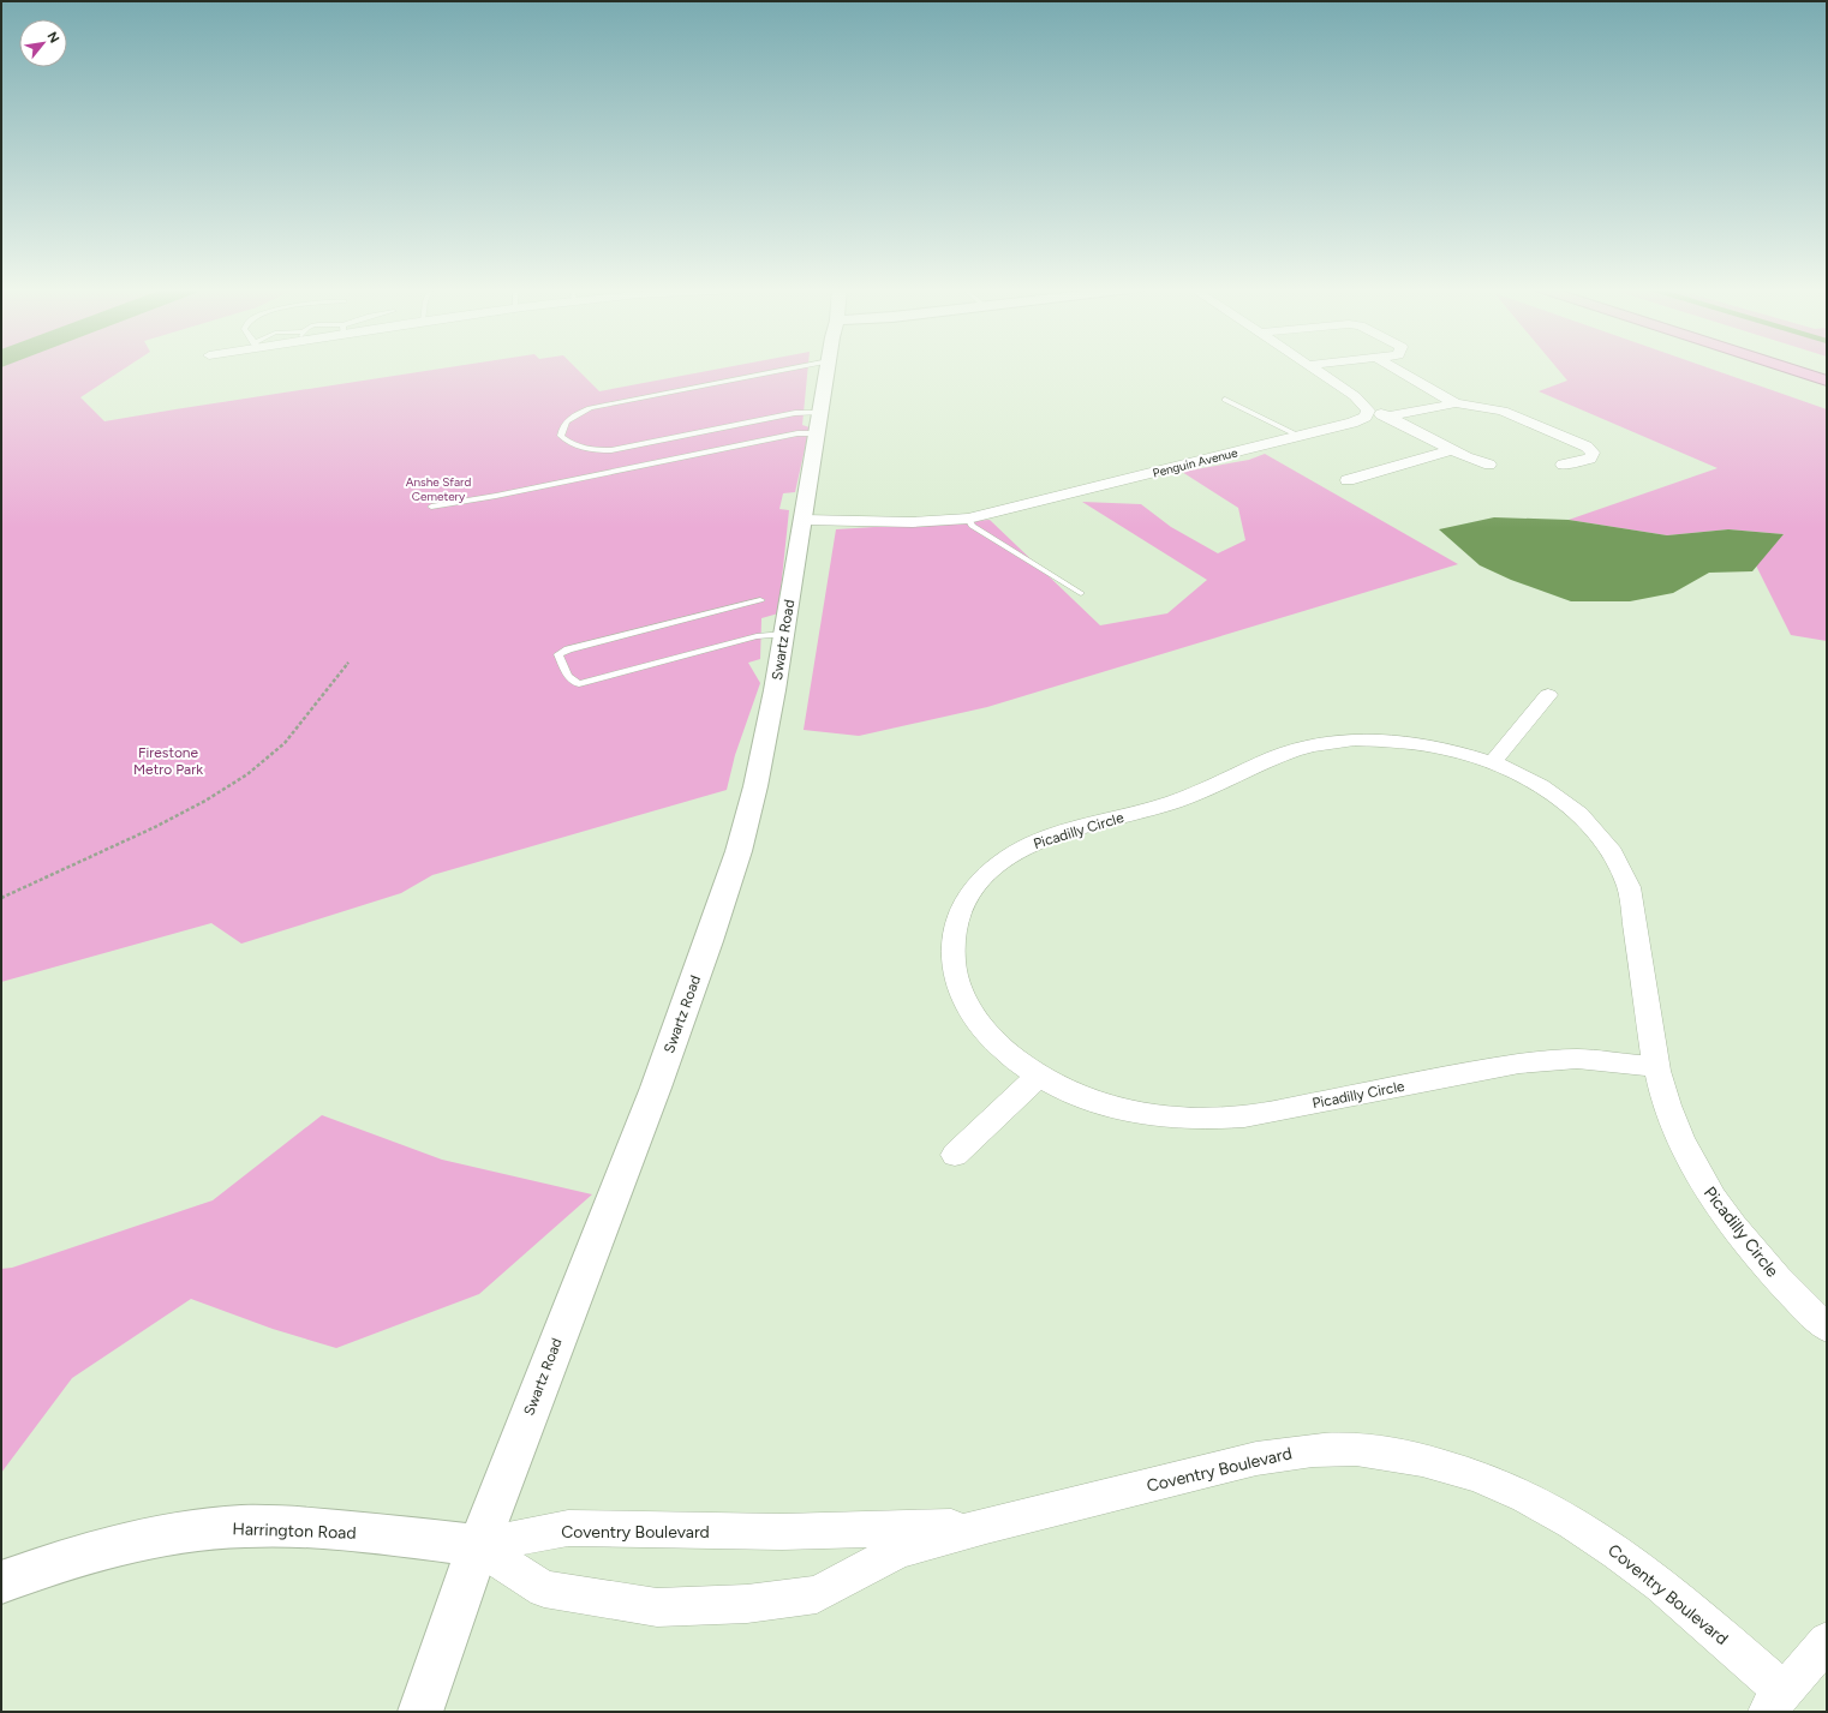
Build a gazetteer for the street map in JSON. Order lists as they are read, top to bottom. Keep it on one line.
{"streets":{"street":["Penguin Avenue","Swartz Road","Picadilly Circle","Coventry Boulevard","Harrington Road"]},"crossings":[["Penguin Avenue","Swartz Road"],["Swartz Road","Coventry Boulevard"],["Swartz Road","Harrington Road"],["Coventry Boulevard","Harrington Road"]],"parks":["Anshe Sfard Cemetery","Firestone Metro Park"],"north":"top right"}
